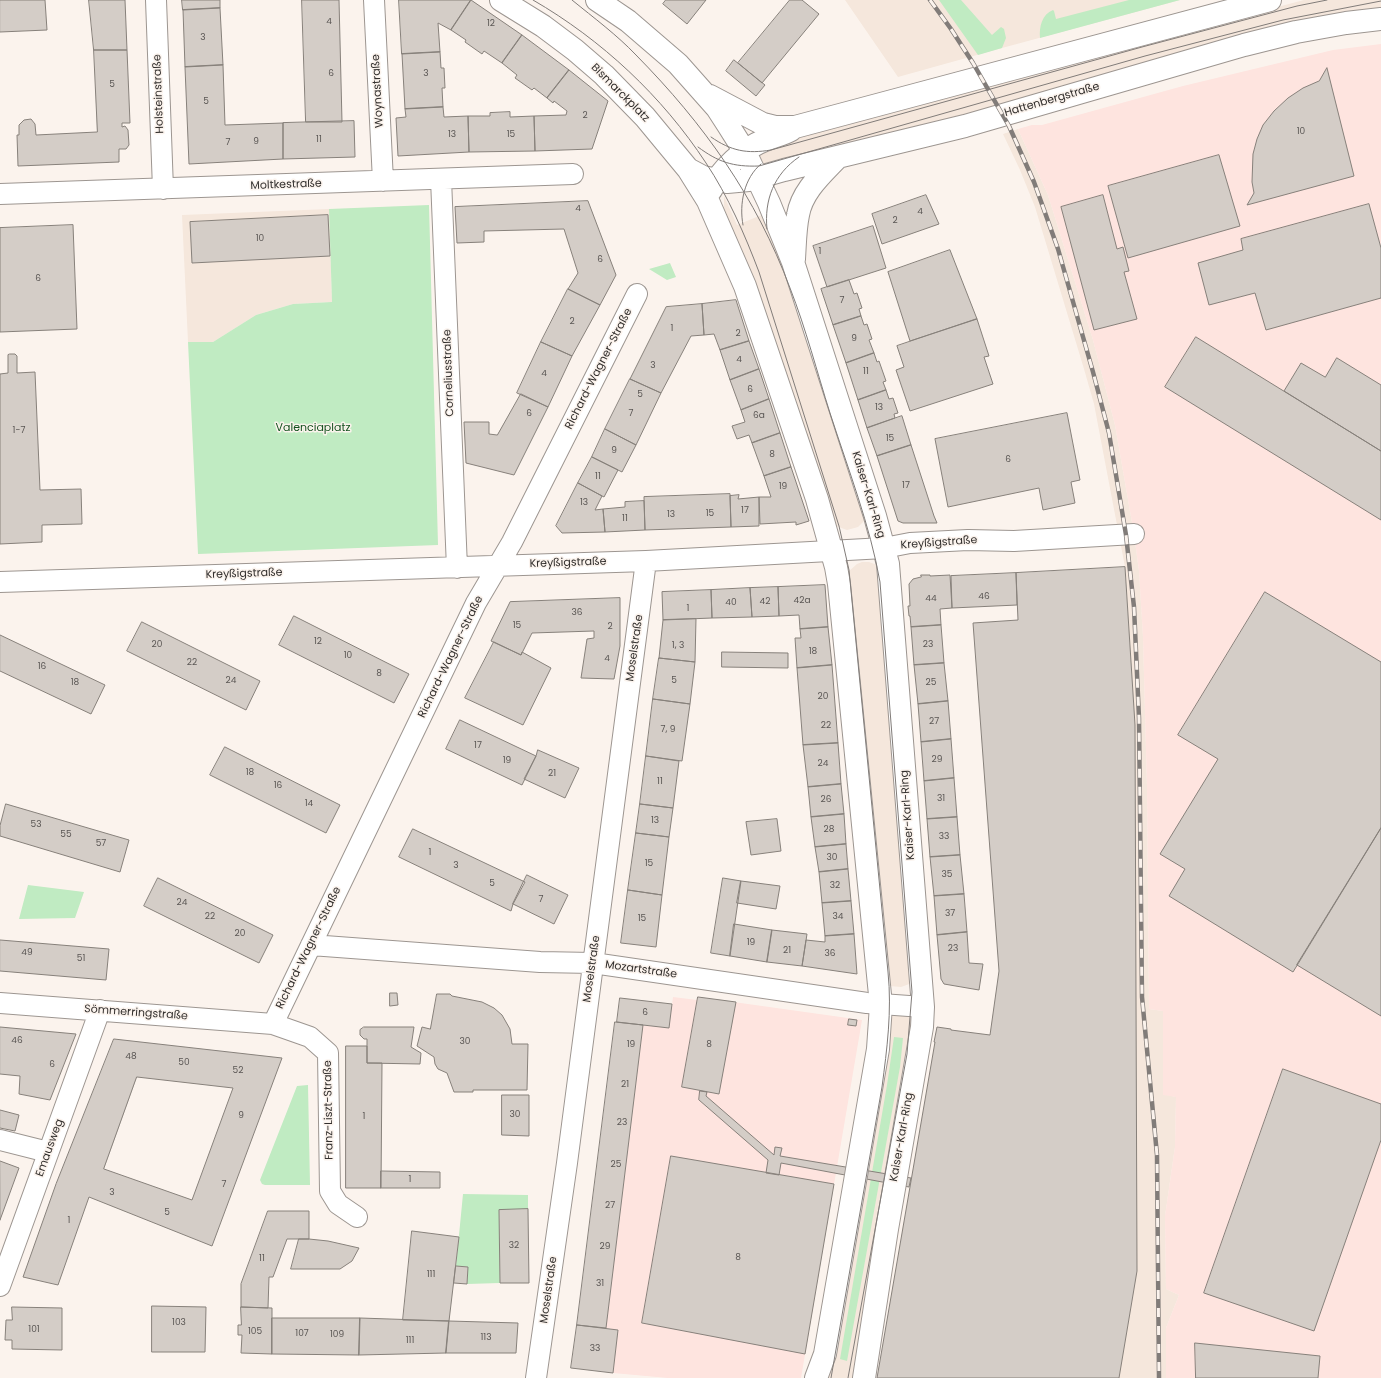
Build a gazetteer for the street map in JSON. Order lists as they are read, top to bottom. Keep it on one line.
{"streets":{"street":["Woynastraße","Bismarckplatz","Holsteinstraße","Hattenbergstraße","Moltkestraße","Richard-Wagner-Straße","Corneliusstraße","Kaiser-Karl-Ring","Kreyßigstraße","Moselstraße","Mozartstraße","Sömmerringstraße","Franz-Liszt-Straße","Emausweg"]},"crossings":[["Woynastraße","Moltkestraße"],["Bismarckplatz","Hattenbergstraße"],["Bismarckplatz","Kreyßigstraße"],["Holsteinstraße","Moltkestraße"],["Moltkestraße","Corneliusstraße"],["Richard-Wagner-Straße","Kreyßigstraße"],["Richard-Wagner-Straße","Mozartstraße"],["Richard-Wagner-Straße","Sömmerringstraße"],["Richard-Wagner-Straße","Franz-Liszt-Straße"],["Corneliusstraße","Kreyßigstraße"],["Kaiser-Karl-Ring","Kreyßigstraße"],["Kaiser-Karl-Ring","Mozartstraße"],["Kreyßigstraße","Moselstraße"],["Moselstraße","Mozartstraße"],["Sömmerringstraße","Franz-Liszt-Straße"],["Sömmerringstraße","Emausweg"]],"parks":["Valenciaplatz"],"house_numbers":["4","12","3","6","3","5","5","2","10","13","15","11","9","7","4","4","2","10","1","6","6","7","2","1","2","9","4","3","11","4","6","5","13","6","7","6a","1-7","15","9","8","6","11","17","19","13","17","15","13","11","46","44","42a","42","40","1","36","15","2","12","20","23","1, 3","18","10","4","22","16","8","24","5","18","25","20","27","22","7, 9","17","29","19","24","18","21","11","16","31","26","14","13","53","28","55","33","57","1","30","15","3","35","5","32","7","24","37","22","34","15","20","19","23","21","49","36","51","6","46","30","19","8","48","50","6","52","21","30","9","1","23","25","1","7","3","27","5","1","32","29","8","11","111","31","103","101","105","107","109","113","111","33"]}
